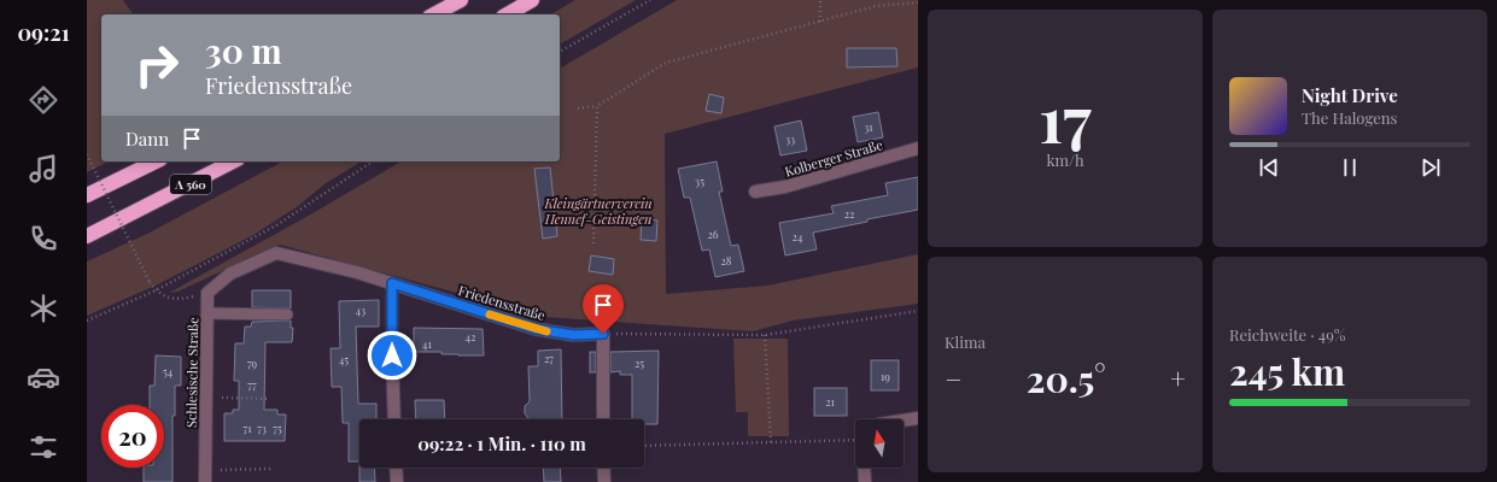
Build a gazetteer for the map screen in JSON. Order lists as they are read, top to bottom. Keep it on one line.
{"streets":{"highway":["A 560"],"street":["Kolberger Straße","Friedensstraße","Schlesische Straße"]},"crossings":[["Friedensstraße","Schlesische Straße"]],"parks":["Kleingärtnerverein Hennef-Geistingen"],"house_numbers":["31","33","35","22","26","24","28","43","42","41","27","45","79","25","54","19","77","21","71","73","75"],"north":"top","page":{"tabs":"09:21","tile":[["17","km/h"],"Klima",["Reichweite · 49%","245 km"]],"turn":["30 m","Friedensstraße"],"song":["Night Drive","The Halogens"],"then":"Dann","heat":["−","20.5°","+"],"limit":"20","trip":"09:22 · 1 Min. · 110 m"}}
